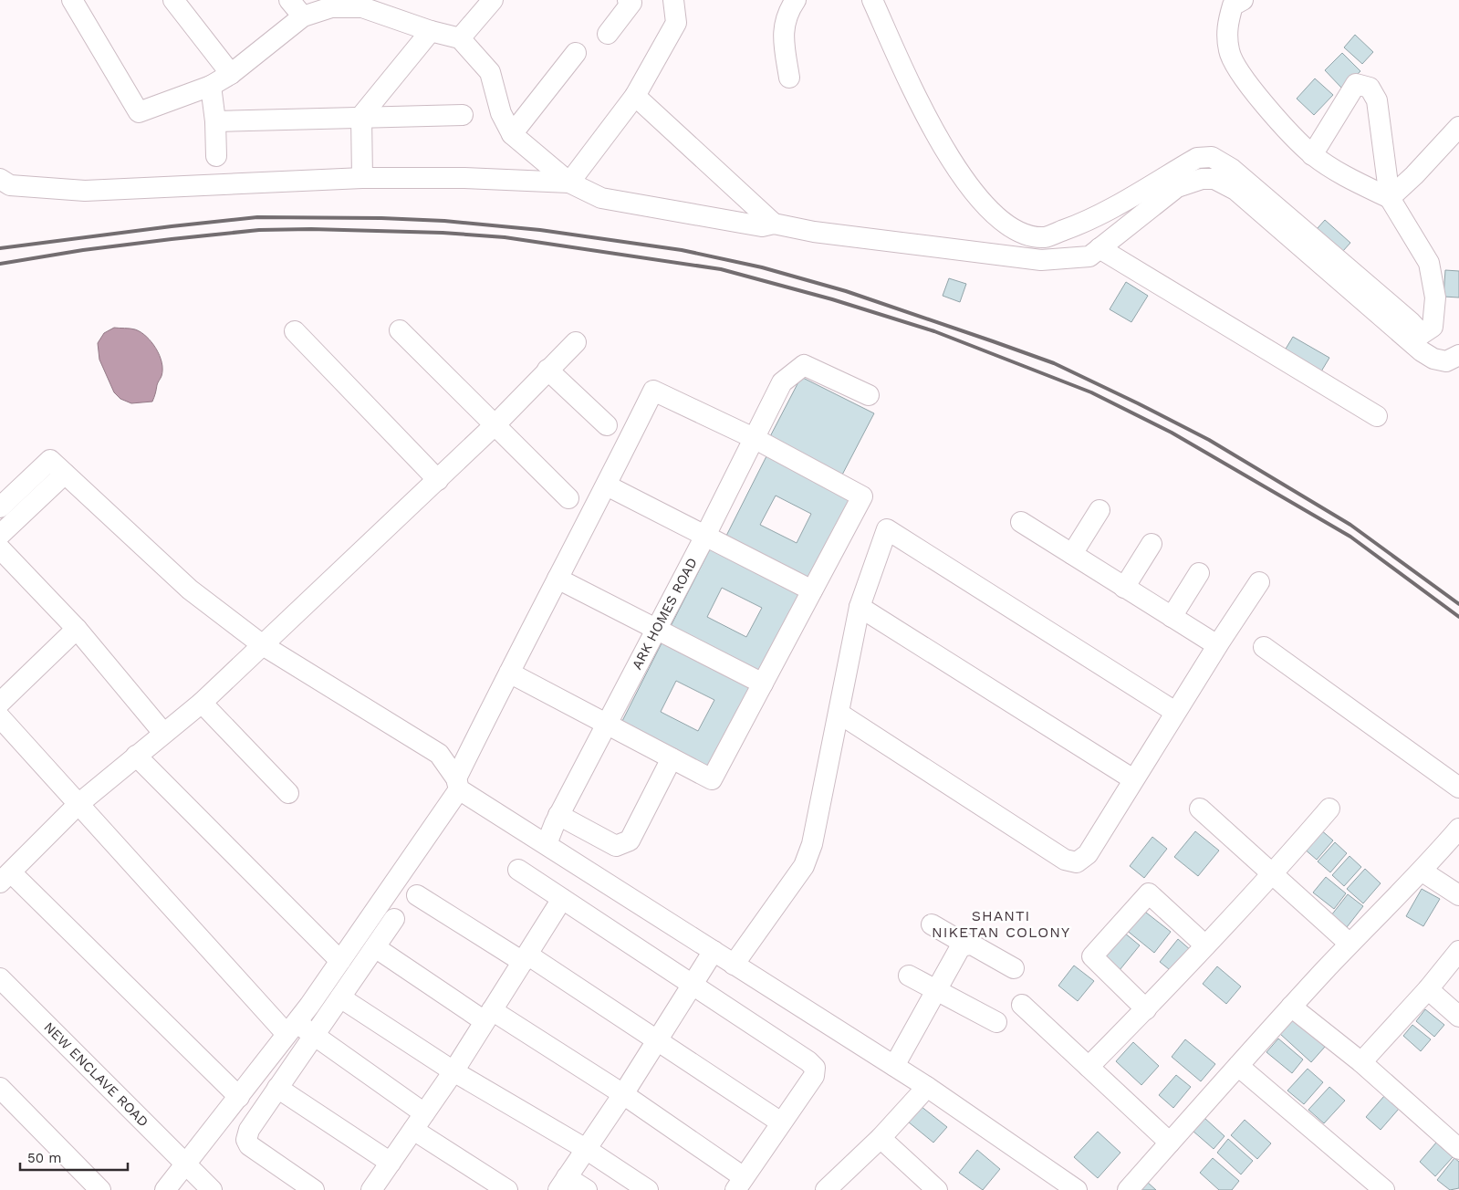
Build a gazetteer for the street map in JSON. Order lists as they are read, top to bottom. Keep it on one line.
{"streets":{"street":["ARK HOMES ROAD","NEW ENCLAVE ROAD"]},"districts":["SHANTI NIKETAN COLONY"],"scale_bar":"50 m"}
